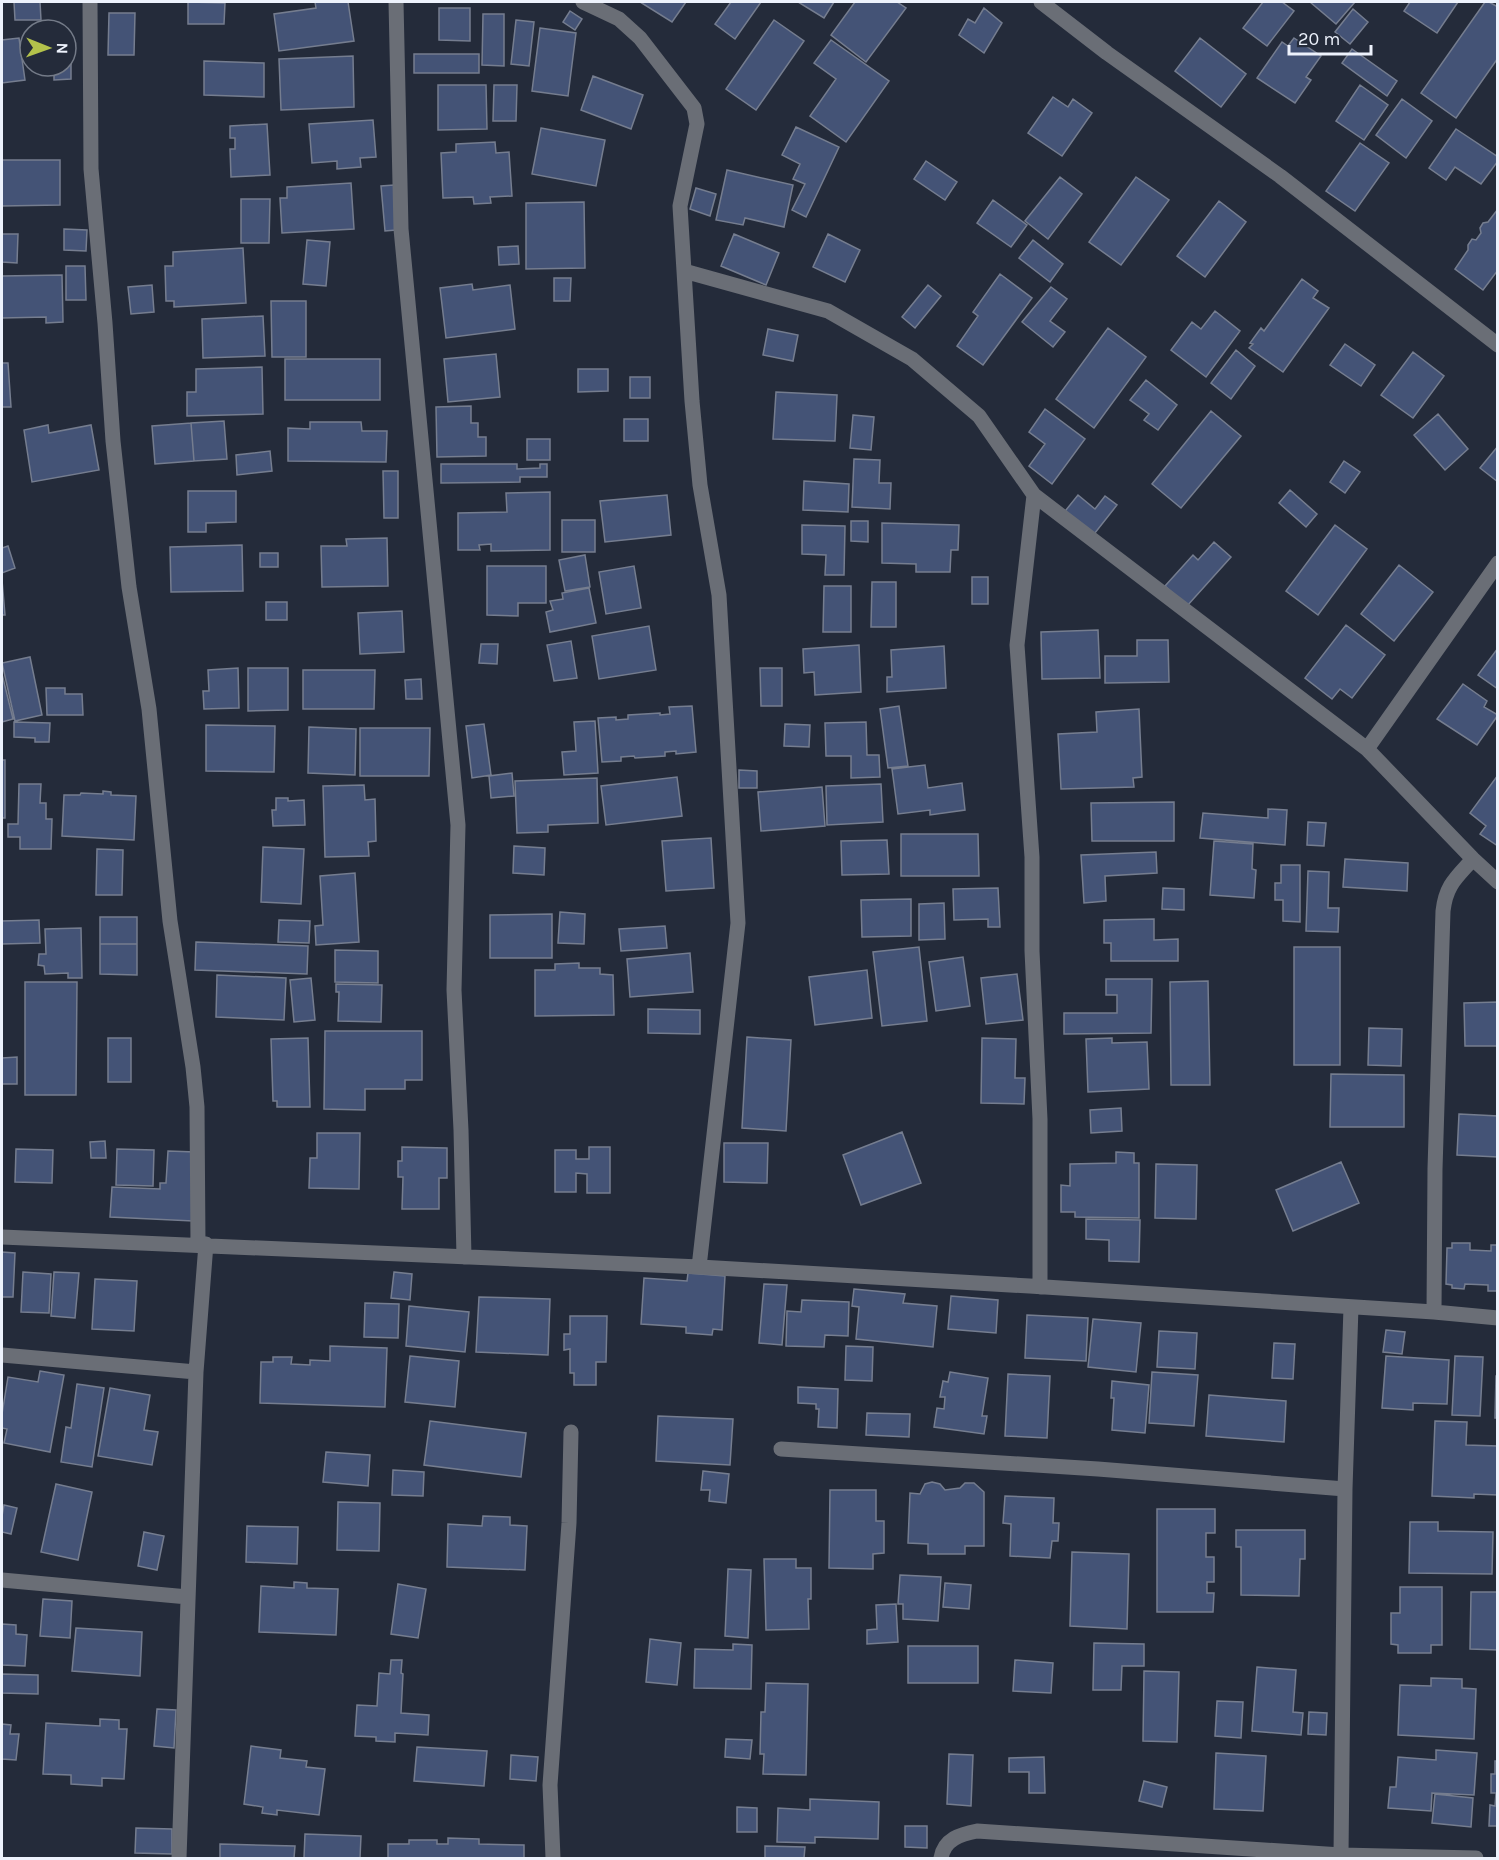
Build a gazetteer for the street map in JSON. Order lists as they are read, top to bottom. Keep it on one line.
{"scale_bar":"20 m","north":"right"}
